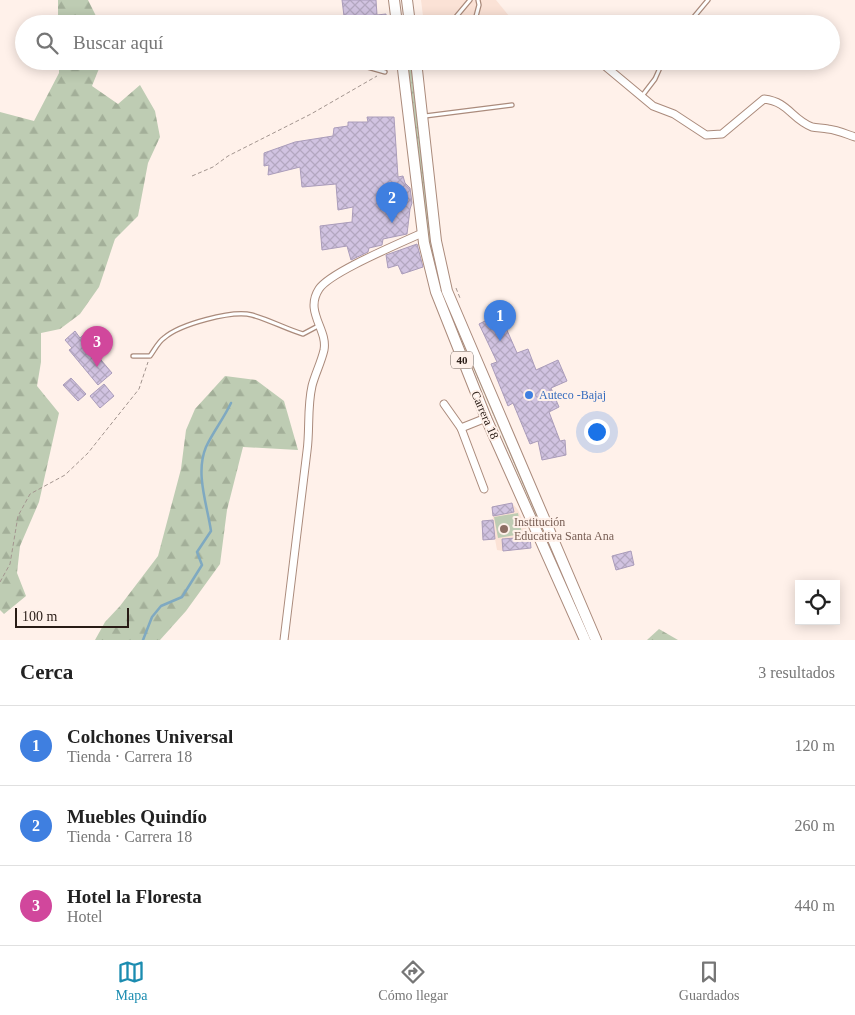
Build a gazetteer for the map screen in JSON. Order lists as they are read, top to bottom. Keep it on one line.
{"streets":{"main road":["40","Carrera 18"]},"places":["Auteco -Bajaj","Institución Educativa Santa Ana"],"scale_bar":"100 m","page":{"search":"Buscar aquí","pins":["2","1","3"],"scale":"100 m","heading":["Cerca","3 resultados"],"list":[{"mark":"1","name":"Colchones Universal","note":"Tienda · Carrera 18","value":"120 m"},{"mark":"2","name":"Muebles Quindío","note":"Tienda · Carrera 18","value":"260 m"},{"mark":"3","name":"Hotel la Floresta","note":"Hotel","value":"440 m"}],"nav":["Mapa","Cómo llegar","Guardados"]}}
